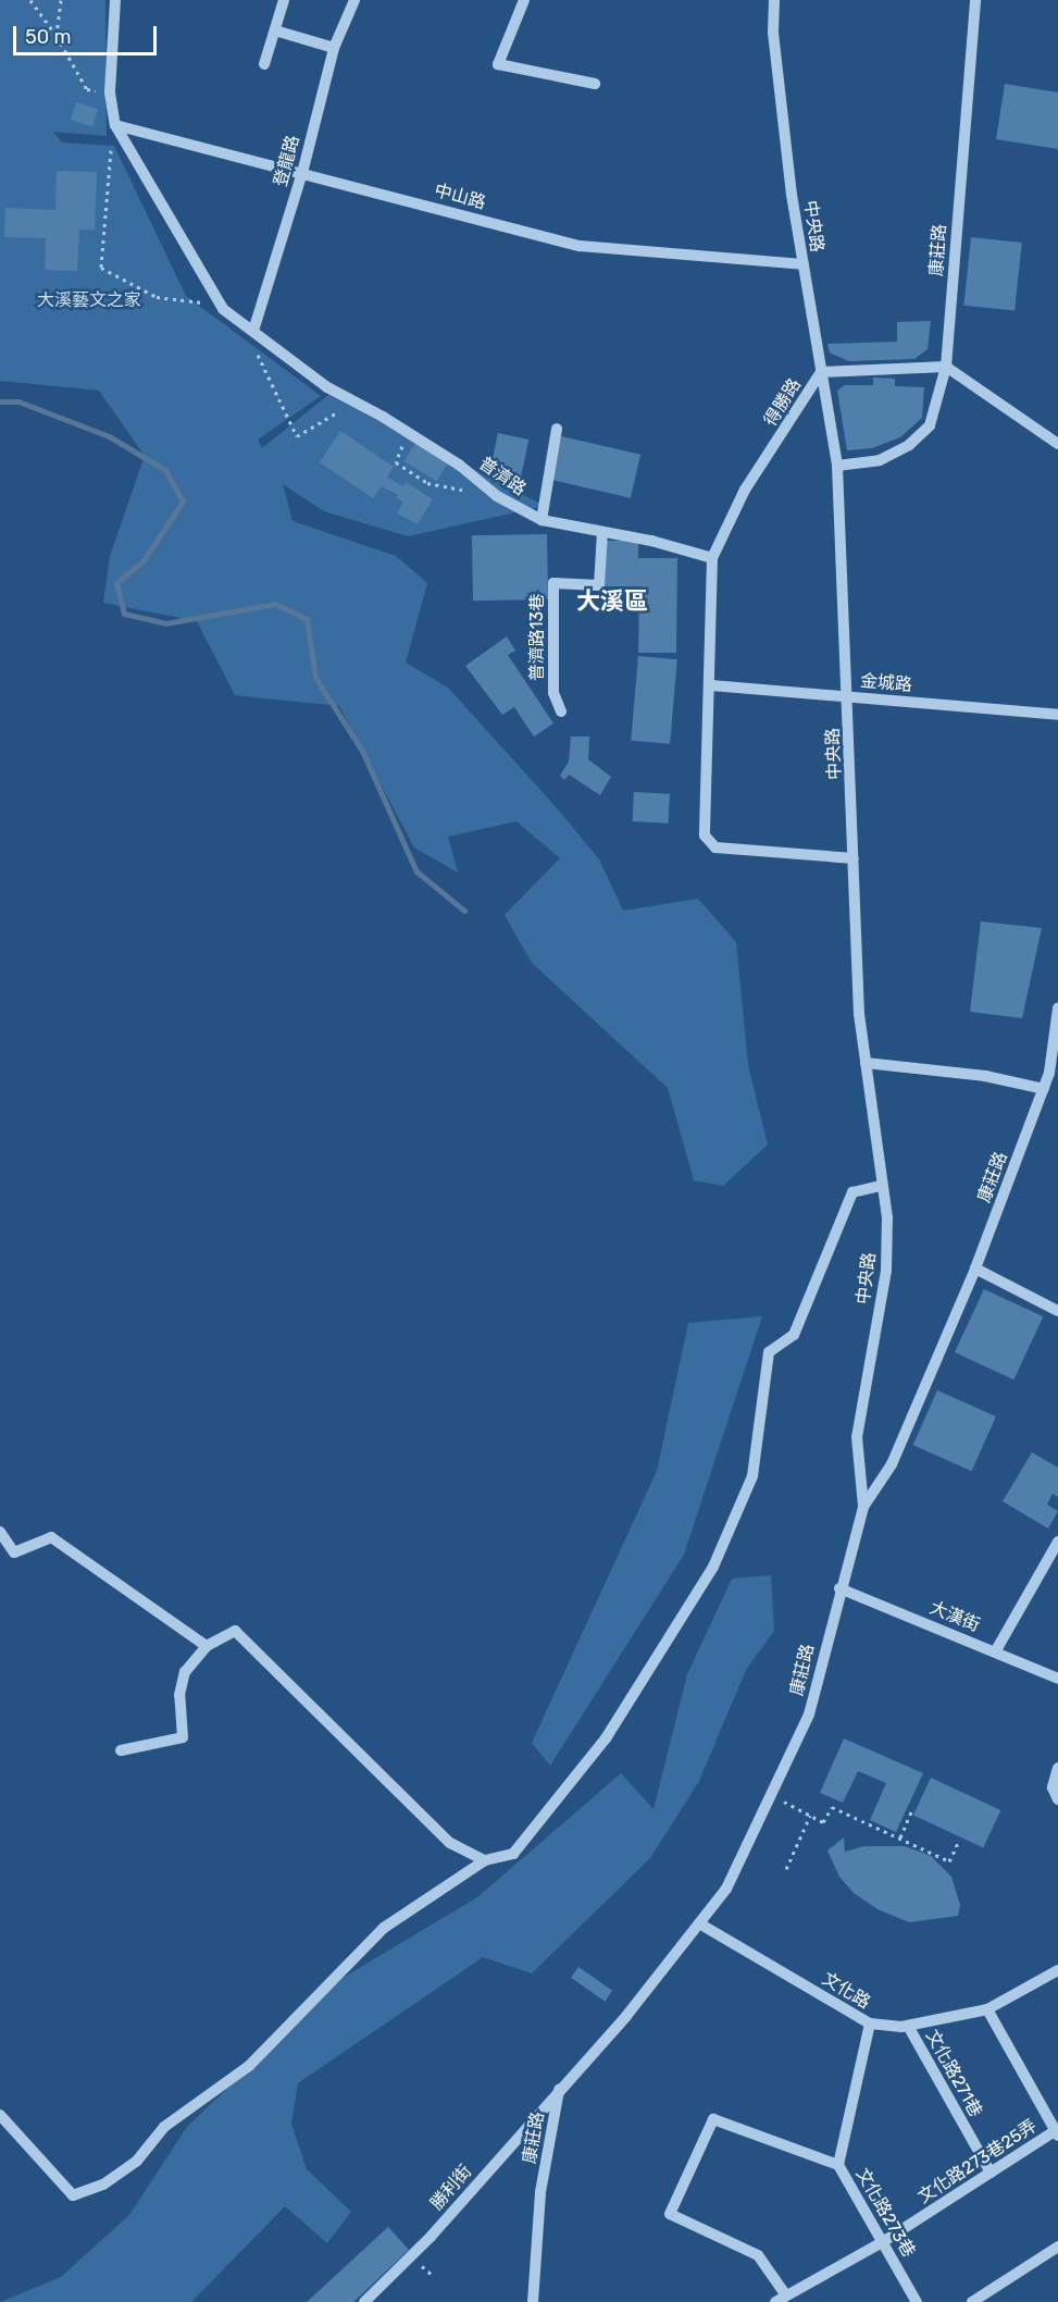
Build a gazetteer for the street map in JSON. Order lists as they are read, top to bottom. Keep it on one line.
{"streets":{"street":["登龍路","中山路","中央路","康莊路","得勝路","普濟路","普濟路13巷","金城路","大漢街","文化路","文化路271巷","文化路273巷25弄","勝利街","文化路273巷"]},"crossings":[["登龍路","中山路"],["登龍路","普濟路"],["中山路","中央路"],["中山路","普濟路"],["中央路","康莊路"],["中央路","得勝路"],["中央路","金城路"],["康莊路","得勝路"],["康莊路","大漢街"],["康莊路","文化路"],["康莊路","勝利街"],["得勝路","普濟路"],["普濟路","普濟路13巷"],["文化路","文化路271巷"],["文化路","文化路273巷"],["文化路271巷","文化路273巷25弄"],["文化路273巷25弄","文化路273巷"]],"districts":["大溪區"],"parks":["大溪藝文之家"],"scale_bar":"50 m"}
